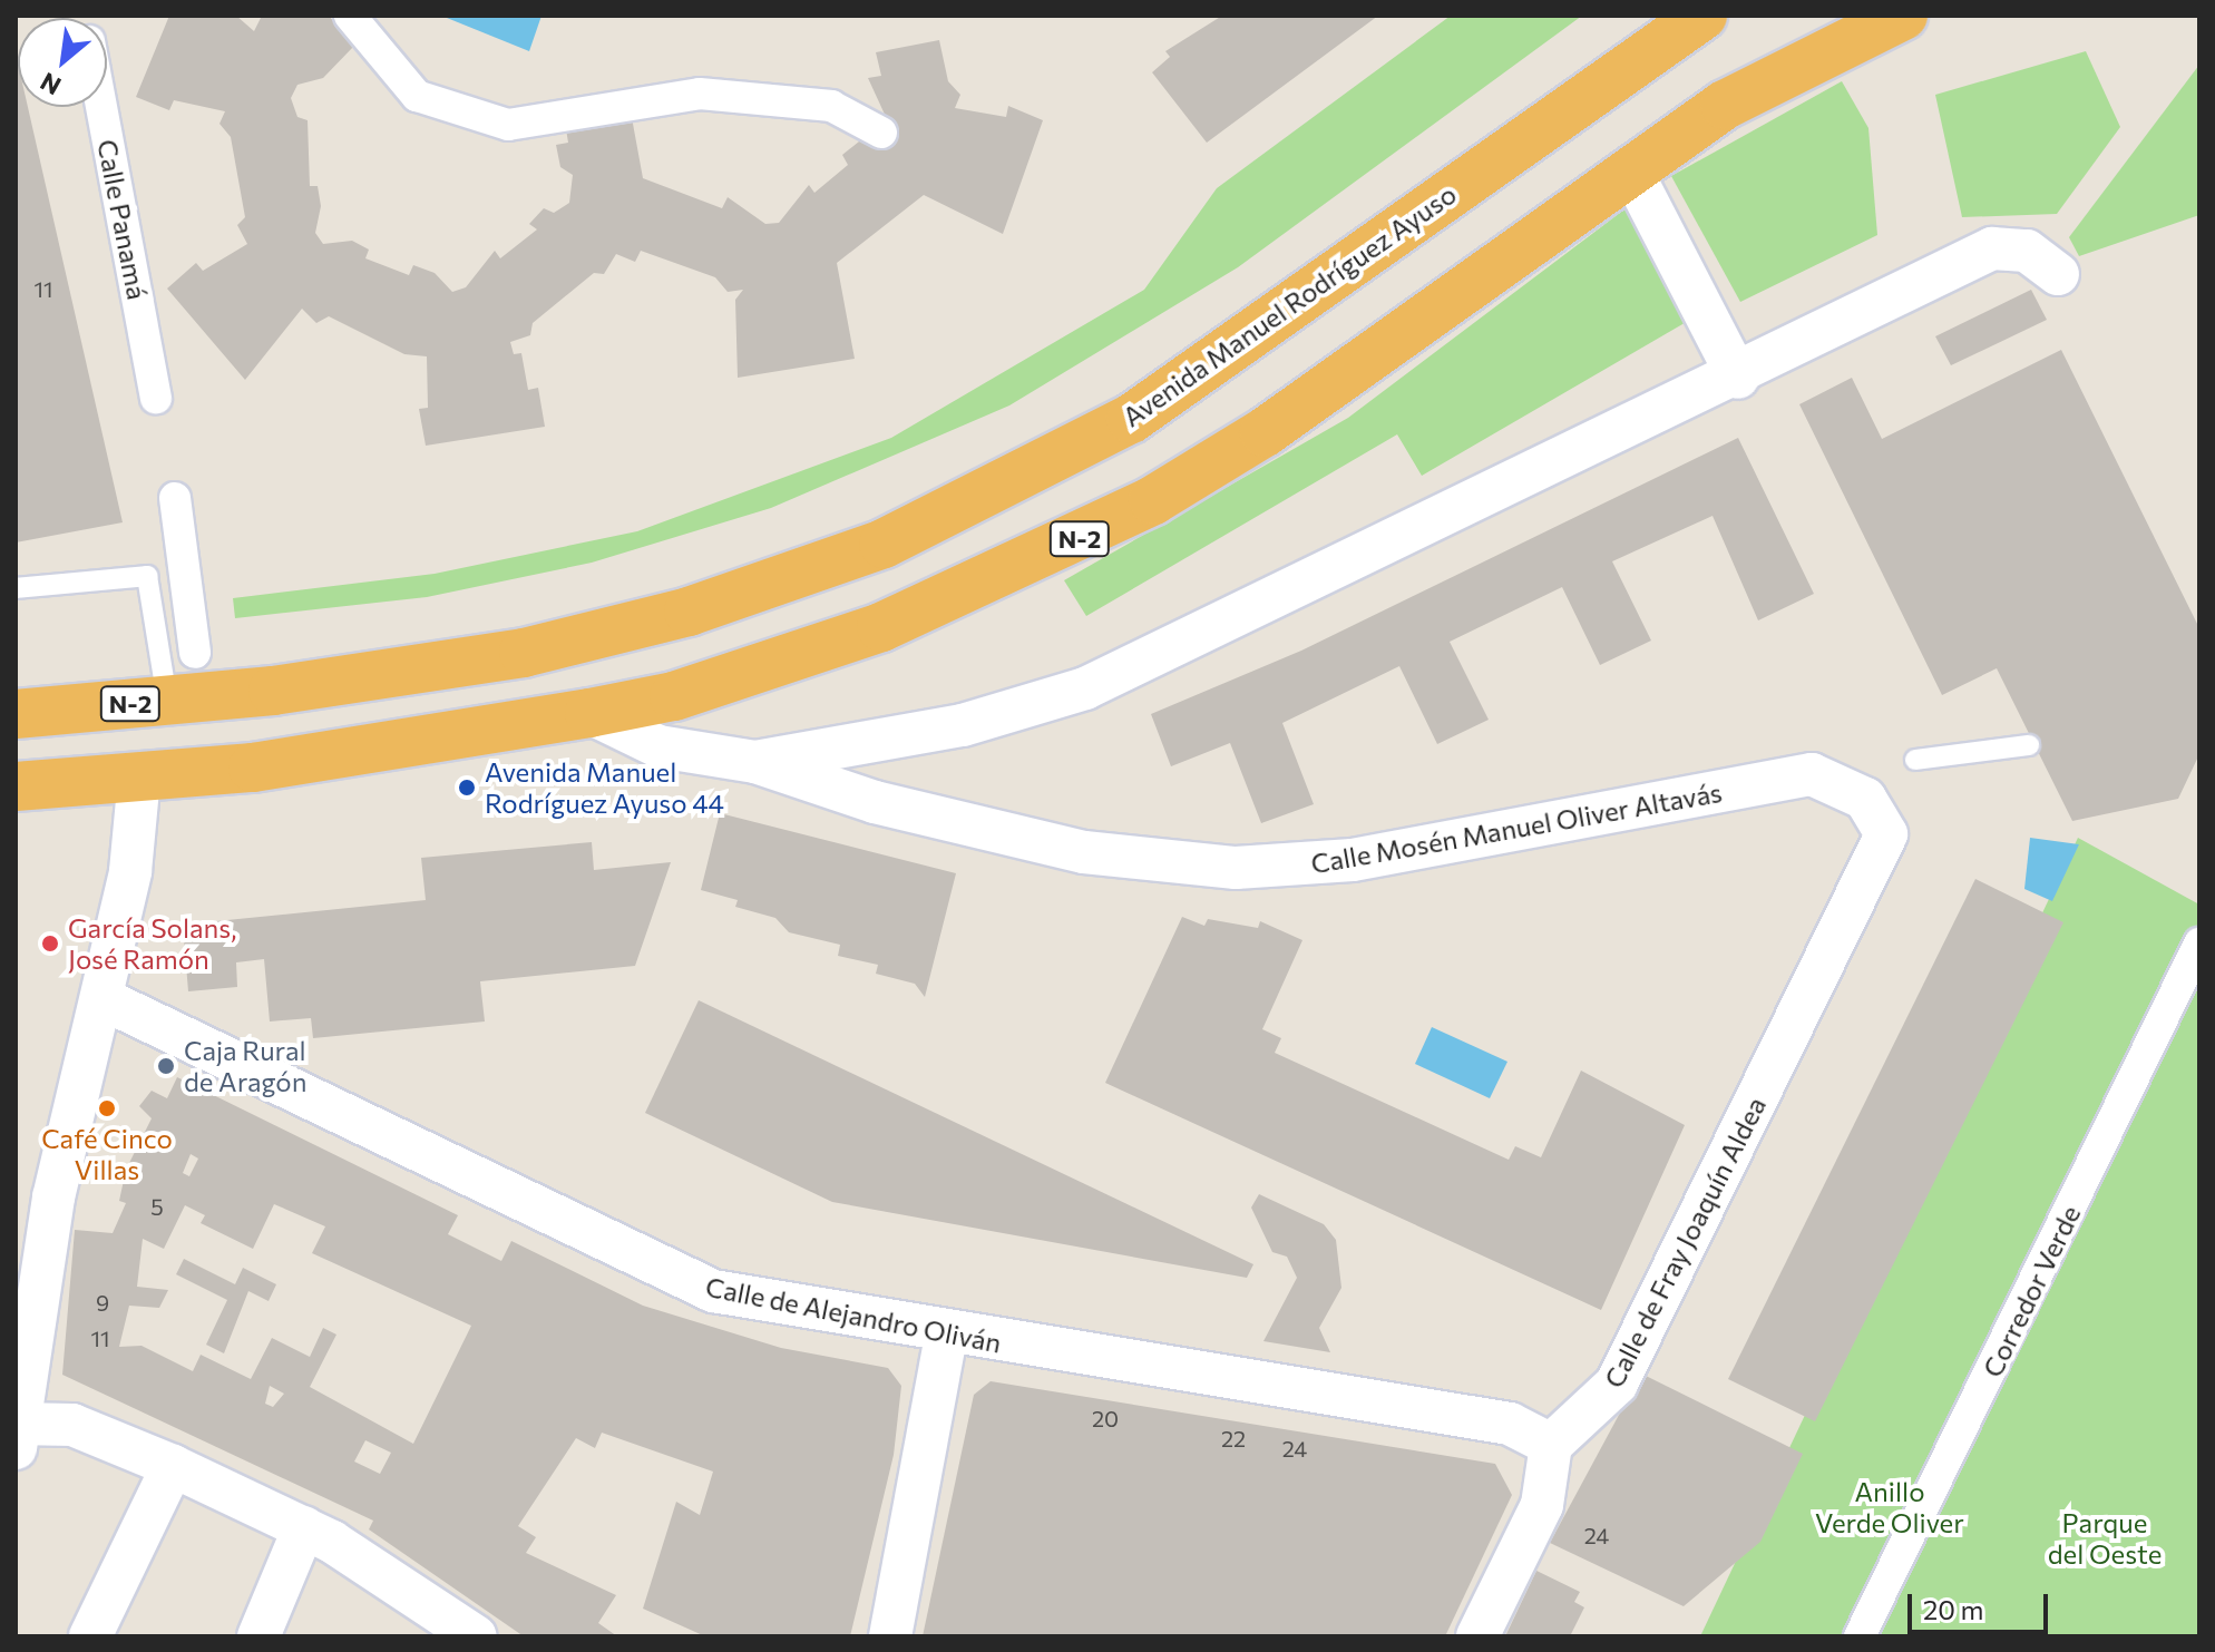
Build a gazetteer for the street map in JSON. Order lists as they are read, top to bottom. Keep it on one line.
{"streets":{"highway":["Avenida Manuel Rodríguez Ayuso","N-2"],"street":["Calle Panamá","Calle Mosén Manuel Oliver Altavás","Calle de Fray Joaquín Aldea","Corredor Verde","Calle de Alejandro Oliván"]},"crossings":[["Calle Mosén Manuel Oliver Altavás","Calle de Fray Joaquín Aldea"],["Calle de Fray Joaquín Aldea","Calle de Alejandro Oliván"]],"parks":["Anillo Verde Oliver","Parque del Oeste"],"places":["Avenida Manuel Rodríguez Ayuso 44","García Solans, José Ramón","Caja Rural de Aragón","Café Cinco Villas"],"house_numbers":["11","5","9","11","20","22","24","24"],"scale_bar":"20 m","north":"bottom left"}
